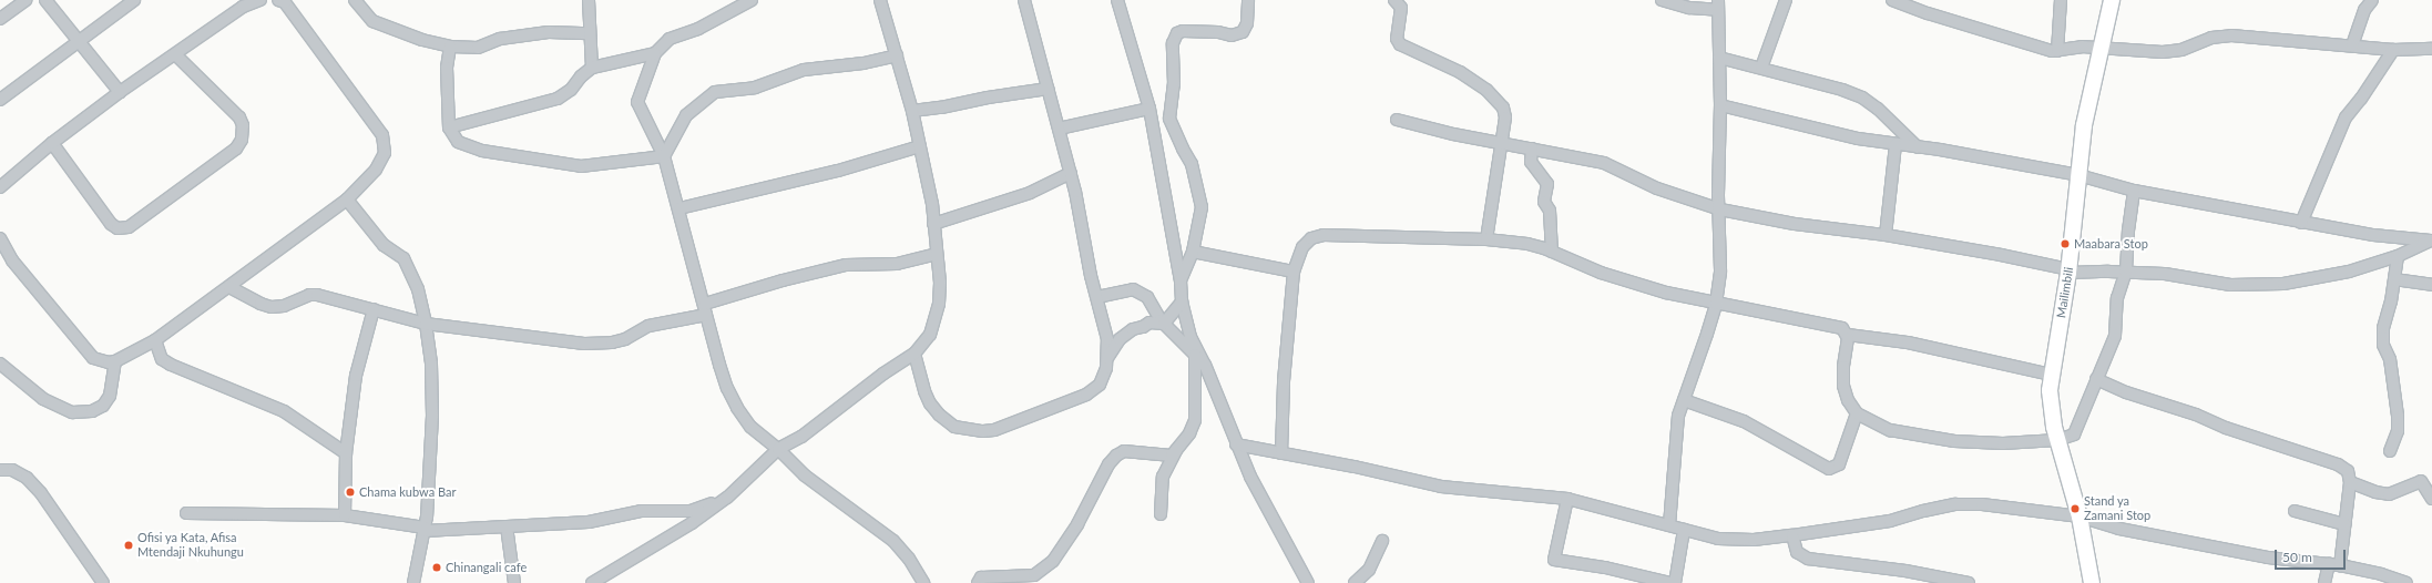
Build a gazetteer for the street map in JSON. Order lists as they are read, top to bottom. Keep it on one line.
{"streets":{"street":["Mailimbili"]},"places":["Maabara Stop","Chama kubwa Bar","Stand ya Zamani Stop","Ofisi ya Kata, Afisa Mtendaji Nkuhungu","Chinangali cafe"],"scale_bar":"50 m"}
